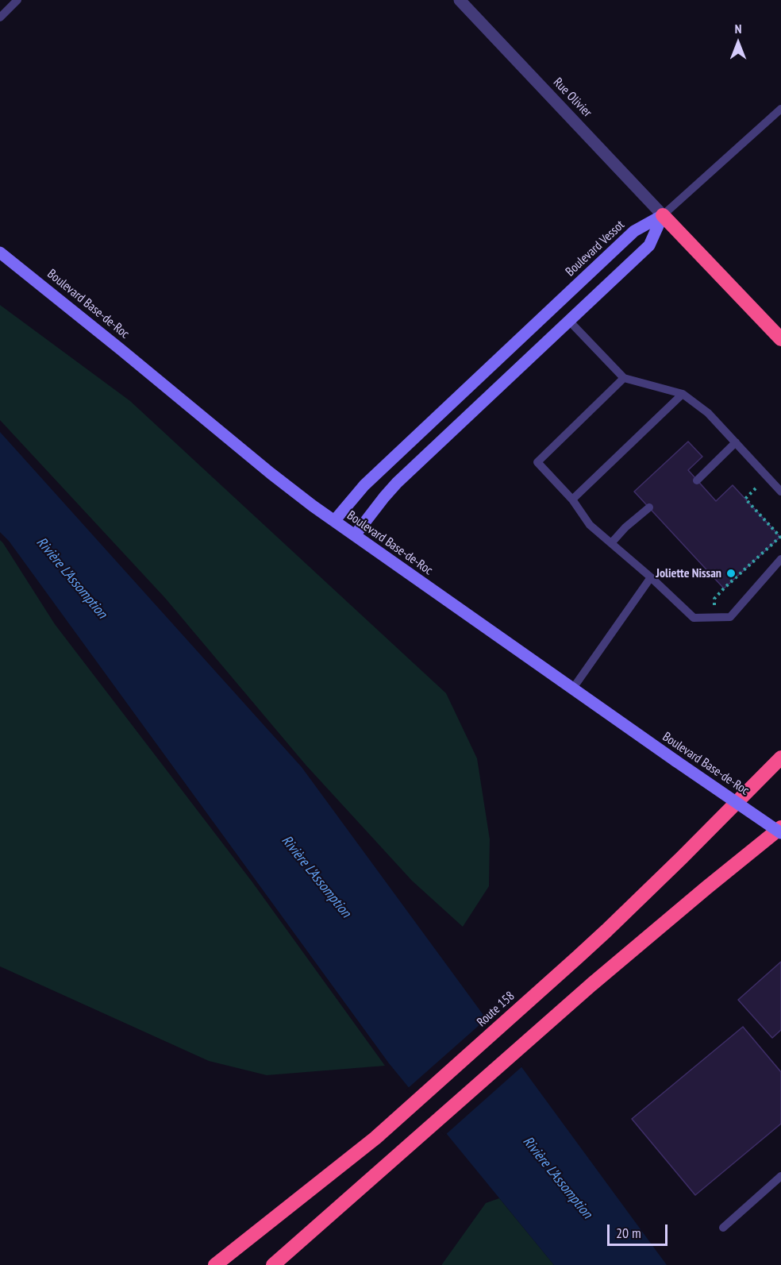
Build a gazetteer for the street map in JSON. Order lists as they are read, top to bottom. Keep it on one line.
{"streets":{"highway":["Route 158"],"street":["Rue Olivier","Boulevard Vessot","Boulevard Base-de-Roc"]},"crossings":[["Rue Olivier","Boulevard Vessot"],["Boulevard Vessot","Boulevard Base-de-Roc"]],"water":["Rivière L'Assomption"],"places":["Joliette Nissan"],"scale_bar":"20 m","north":"top"}
